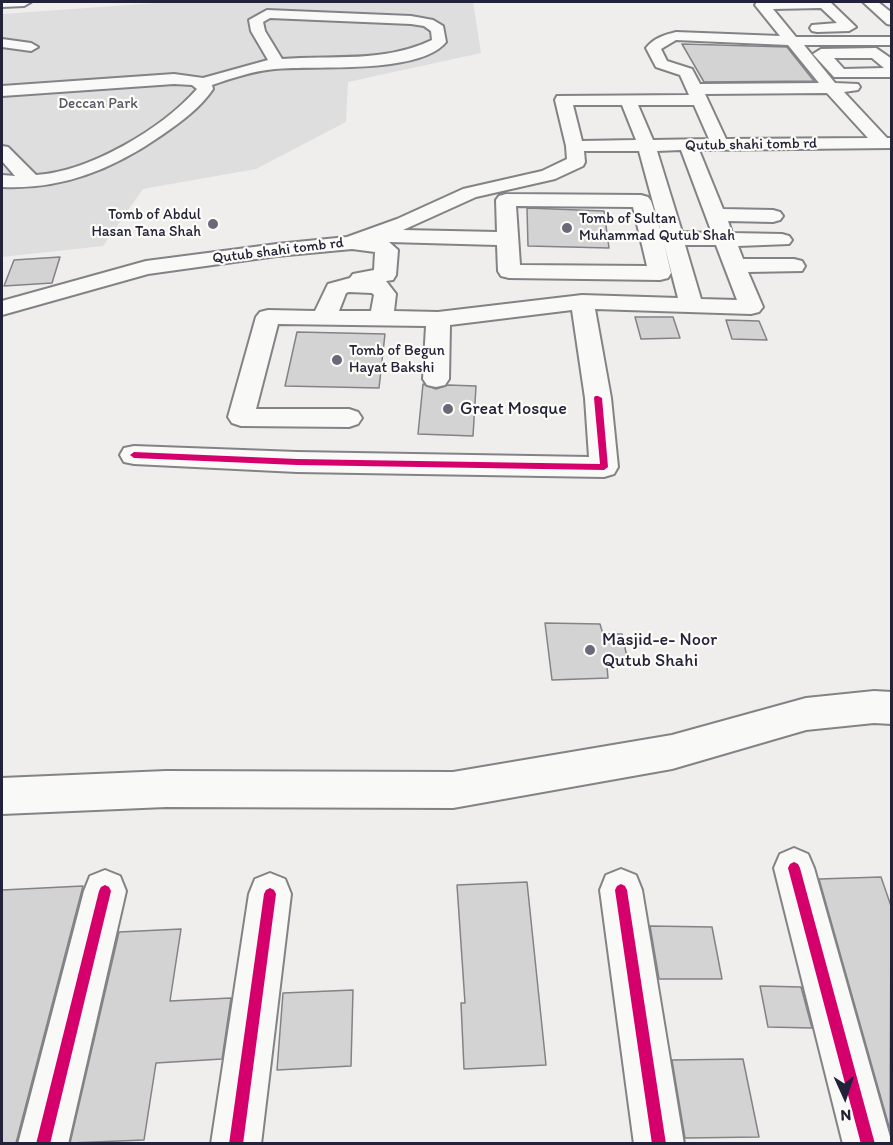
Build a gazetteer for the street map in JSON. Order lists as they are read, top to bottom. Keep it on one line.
{"streets":{"street":["Qutub shahi tomb rd"]},"parks":["Deccan Park"],"places":["Tomb of Abdul Hasan Tana Shah","Tomb of Sultan Muhammad Qutub Shah","Tomb of Begun Hayat Bakshi","Great Mosque","Masjid-e- Noor Qutub Shahi"],"north":"bottom"}
